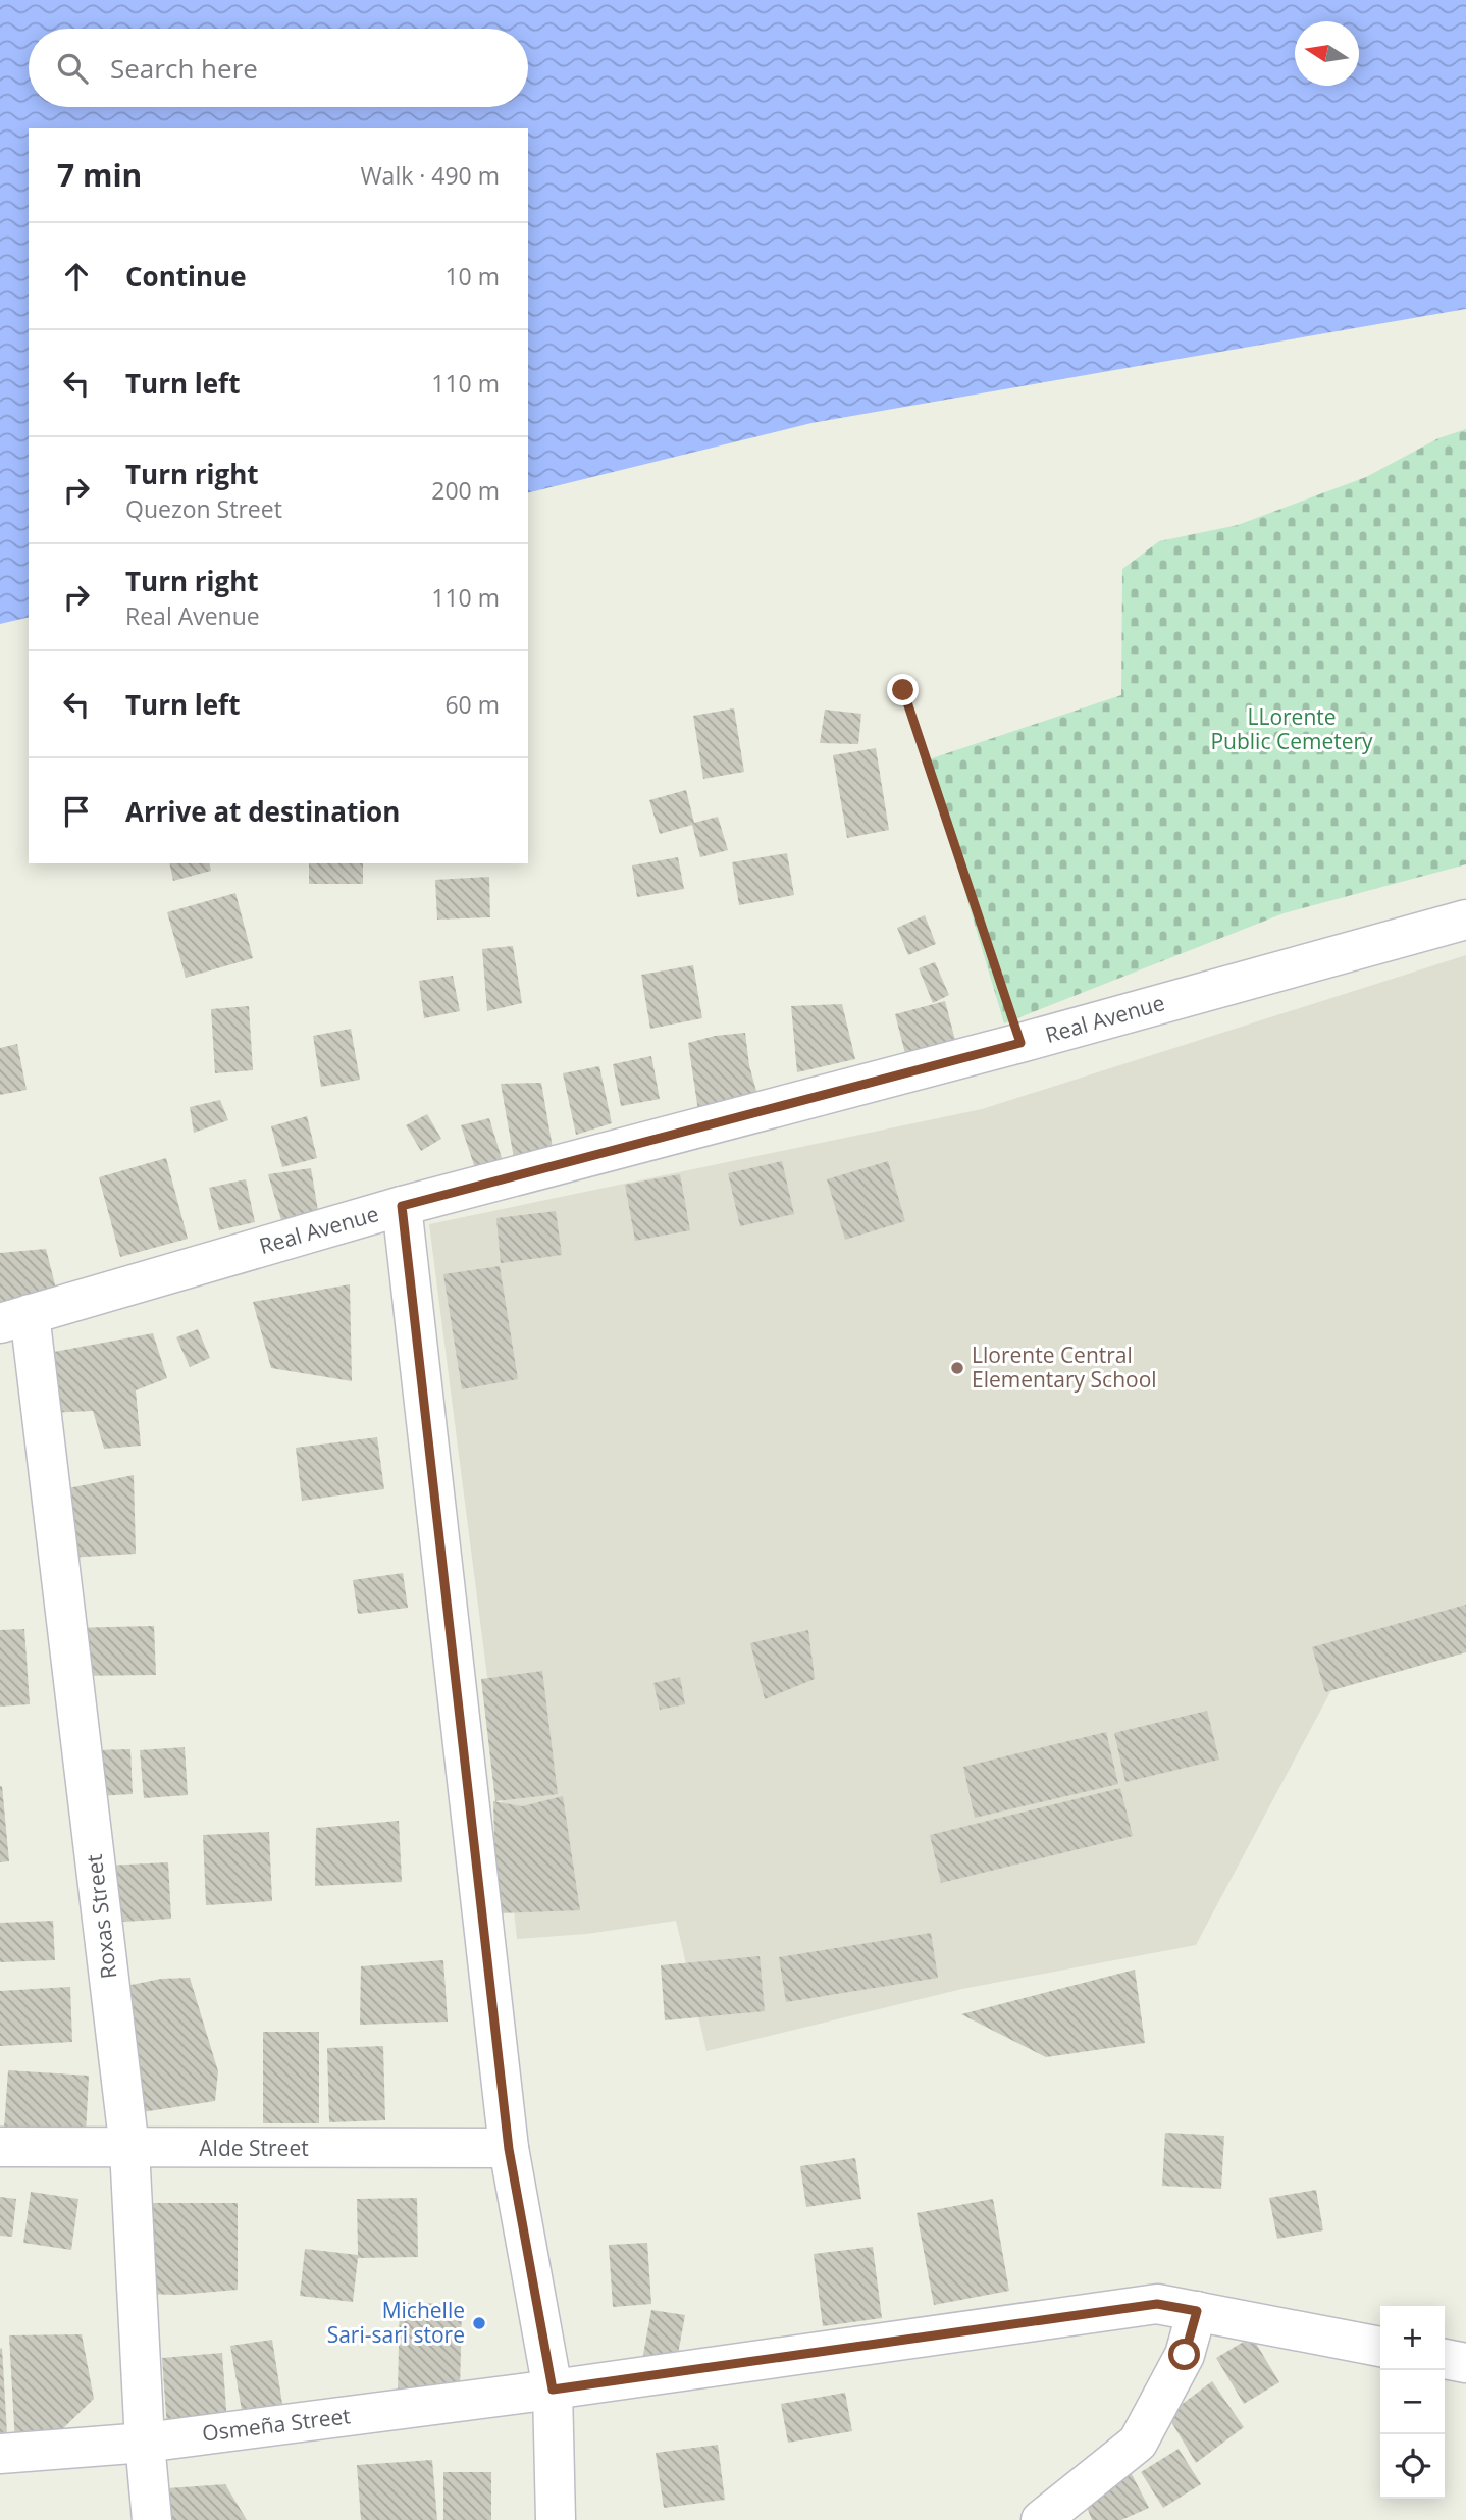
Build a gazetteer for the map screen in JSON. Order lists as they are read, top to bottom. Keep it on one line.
{"streets":{"street":["Real Avenue","Roxas Street","Alde Street","Osmeña Street"]},"crossings":[["Real Avenue","Roxas Street"],["Roxas Street","Alde Street"],["Roxas Street","Osmeña Street"]],"parks":["LLorente Public Cemetery"],"places":["Llorente Central Elementary School","Michelle Sari-sari store"],"north":"left","page":{"search":"Search here","heading":["7 min","Walk · 490 m"],"list":[["Continue","10 m"],["Turn left","110 m"],["Turn right","Quezon Street","200 m"],["Turn right","Real Avenue","110 m"],["Turn left","60 m"],"Arrive at destination"],"map_buttons":["+","−"]}}
